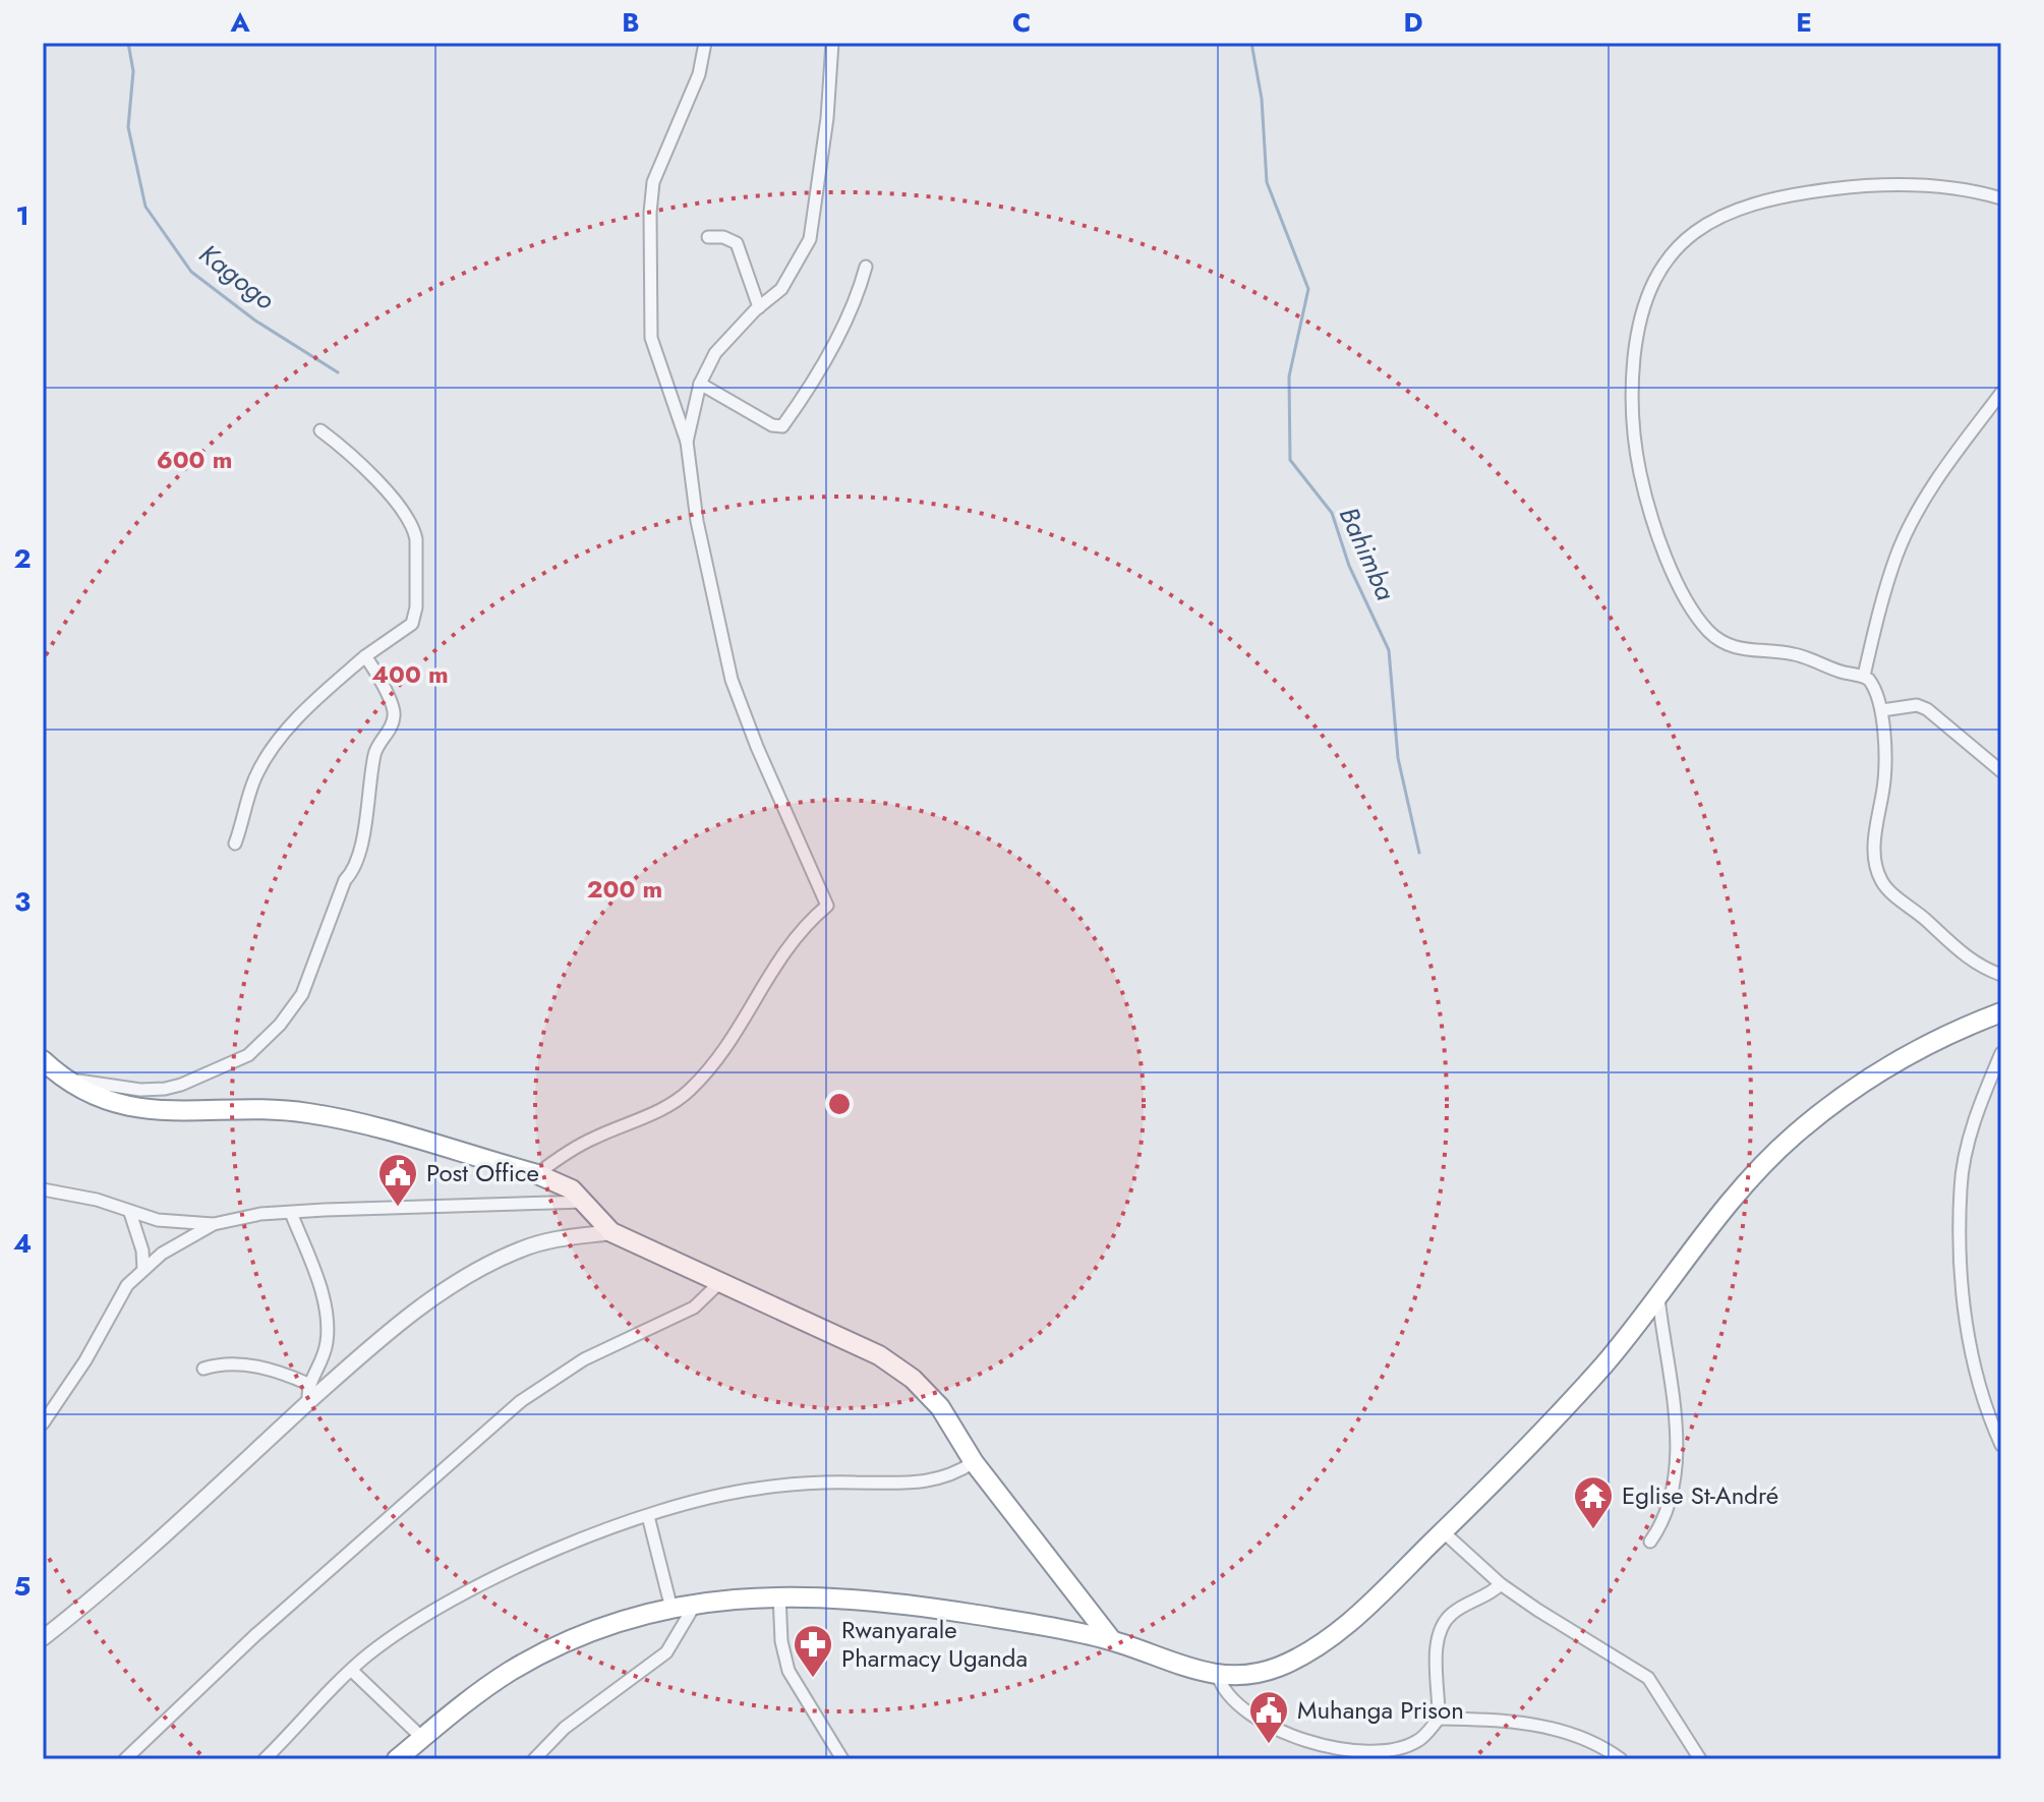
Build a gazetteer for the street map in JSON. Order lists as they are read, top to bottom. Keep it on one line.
{"water":["Kagogo","Bahimba"],"places":{"public building":["Post Office","Muhanga Prison"],"temple":["Eglise St-André"],"pharmacy":["Rwanyarale Pharmacy Uganda"]},"grid":{"columns":["A","B","C","D","E"],"rows":["1","2","3","4","5"]},"rings":["600 m","400 m","200 m"]}
